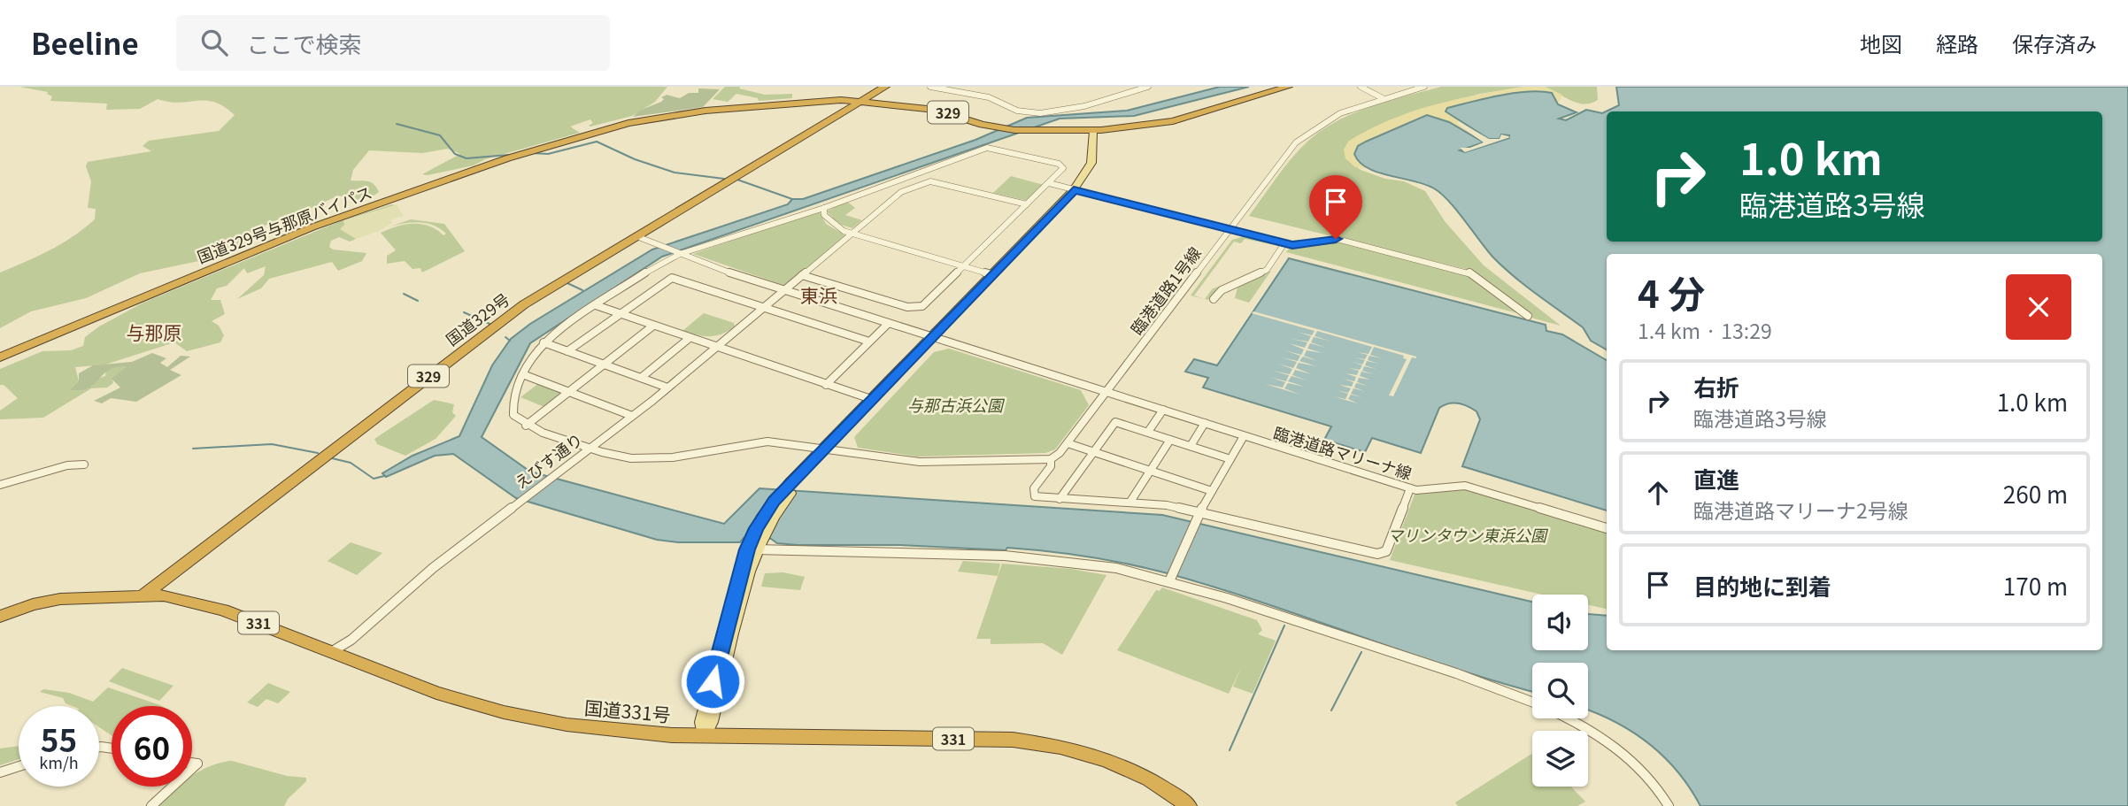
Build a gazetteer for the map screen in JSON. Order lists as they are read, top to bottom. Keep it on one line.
{"streets":{"highway":["329","国道329号与那原バイパス","国道329号","331","国道331号"],"street":["臨港道路1号線","臨港道路マリーナ線","えびす通り"]},"crossings":[["国道329号与那原バイパス","国道329号"],["臨港道路1号線","臨港道路マリーナ線"],["国道329号","国道331号"],["えびす通り","国道331号"]],"districts":["東浜","与那原"],"parks":["与那古浜公園","マリンタウン東浜公園"],"page":{"header":"Beeline","search":"ここで検索","nav":["地図","経路","保存済み"],"turn":["1.0 km","臨港道路3号線"],"heading":["4 分","1.4 km · 13:29"],"list":[{"name":"右折","note":"臨港道路3号線","value":"1.0 km"},{"name":"直進","note":"臨港道路マリーナ2号線","value":"260 m"},{"name":"目的地に到着","value":"170 m"}],"speed":"55 km/h","limit":"60"}}
